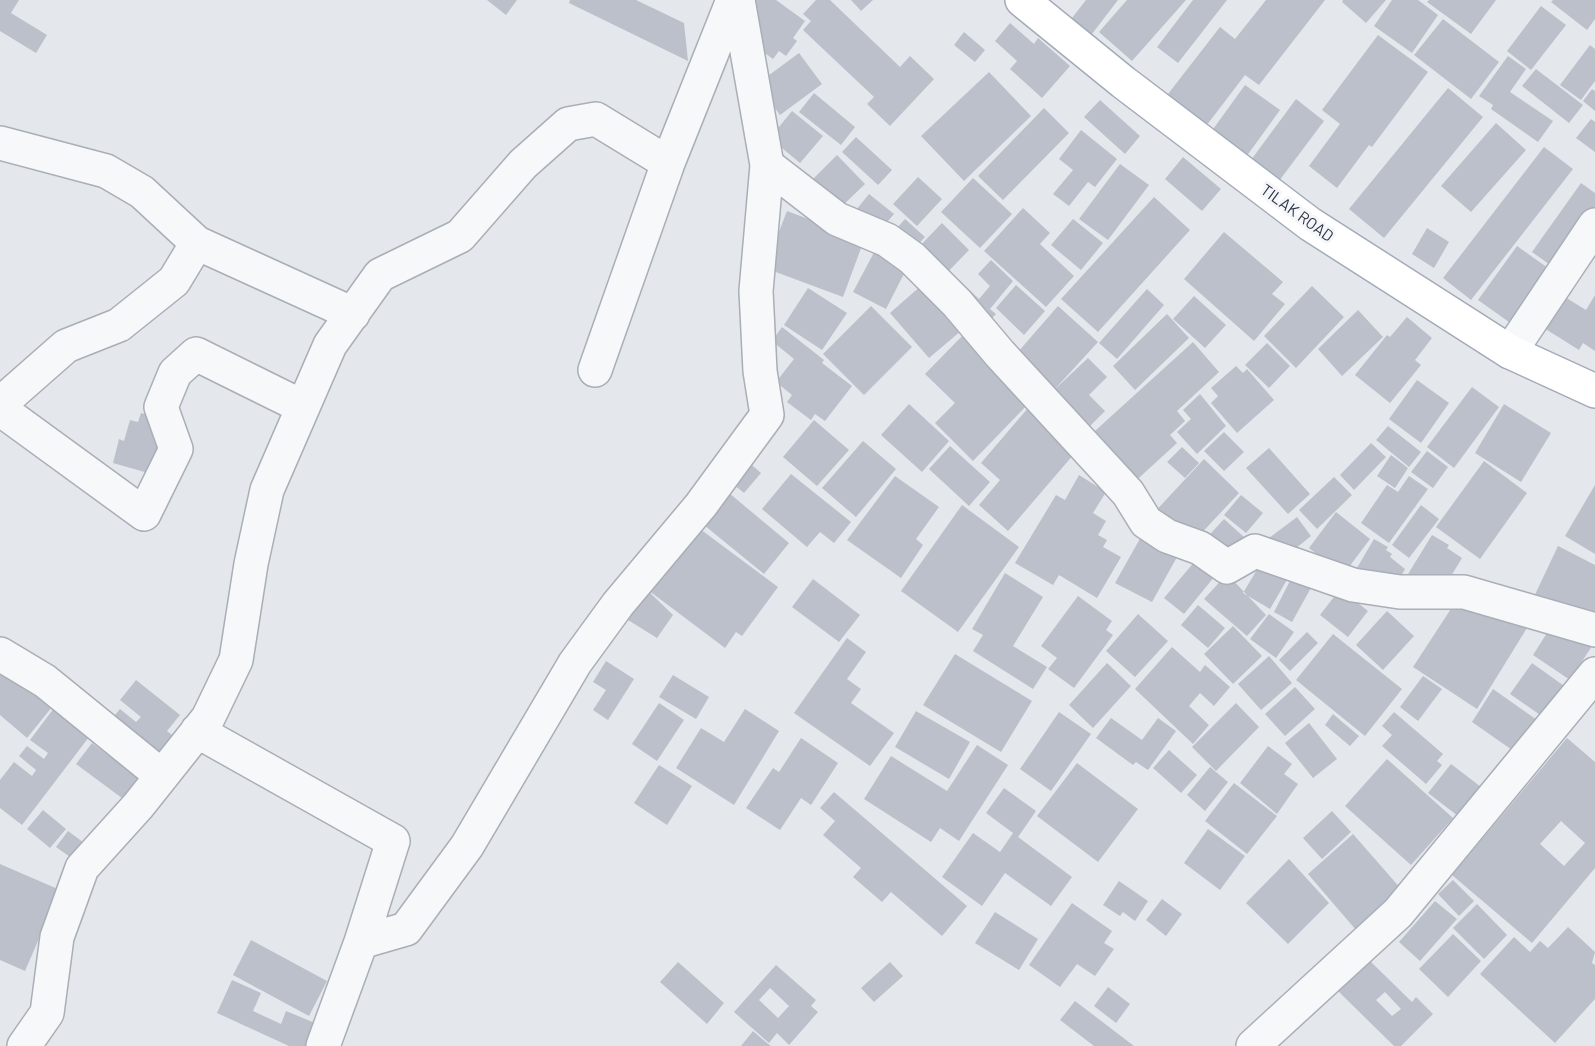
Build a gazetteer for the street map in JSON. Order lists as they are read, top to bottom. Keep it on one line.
{"streets":{"main road":["TILAK ROAD"]}}
